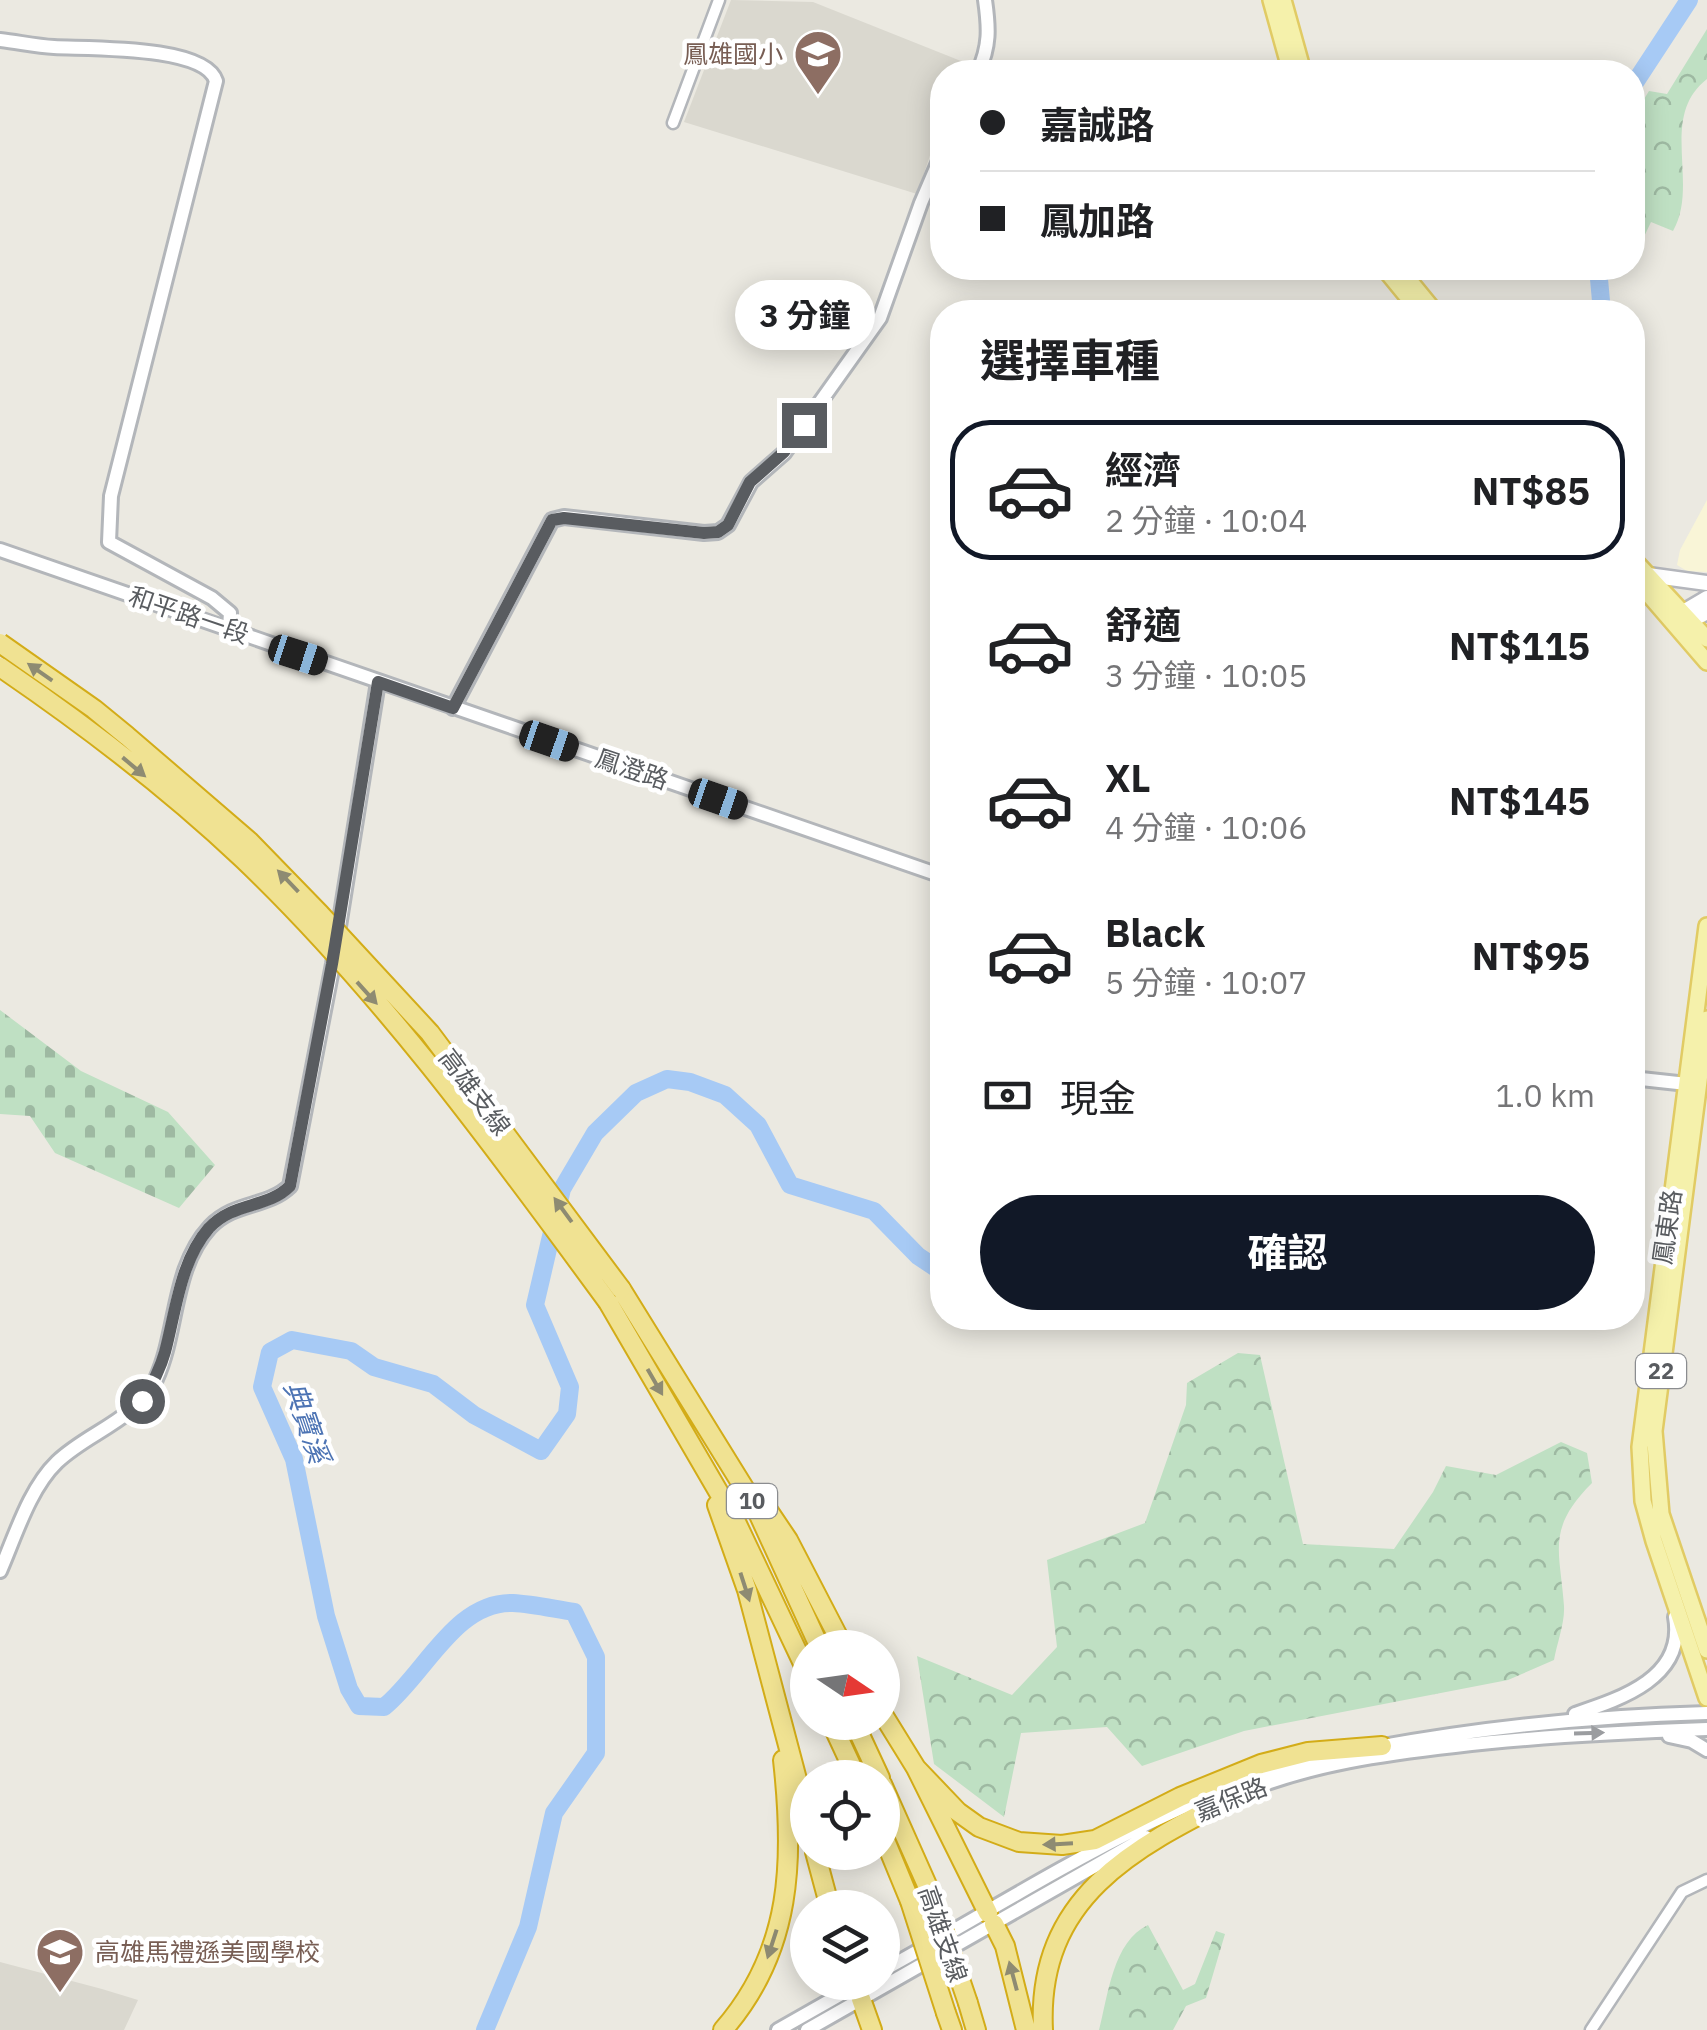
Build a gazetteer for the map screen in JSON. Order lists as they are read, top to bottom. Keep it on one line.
{"streets":{"highway":["高雄支線","10"],"main road":["鳳東路","22"],"street":["和平路一段","鳳澄路","嘉保路"]},"crossings":[["和平路一段","鳳澄路"]],"water":["典寶溪"],"places":{"school or university":["鳳雄國小","高雄馬禮遜美國學校"]},"north":"right","page":{"banner":["嘉誠路","鳳加路"],"bubble":"3 分鐘","heading":"選擇車種","list":[{"name":"經濟","note":"2 分鐘 · 10:04","value":"NT$85"},{"name":"舒適","note":"3 分鐘 · 10:05","value":"NT$115"},{"name":"XL","note":"4 分鐘 · 10:06","value":"NT$145"},{"name":"Black","note":"5 分鐘 · 10:07","value":"NT$95"}],"pay":["現金","1.0 km"],"buttons":"確認"}}
